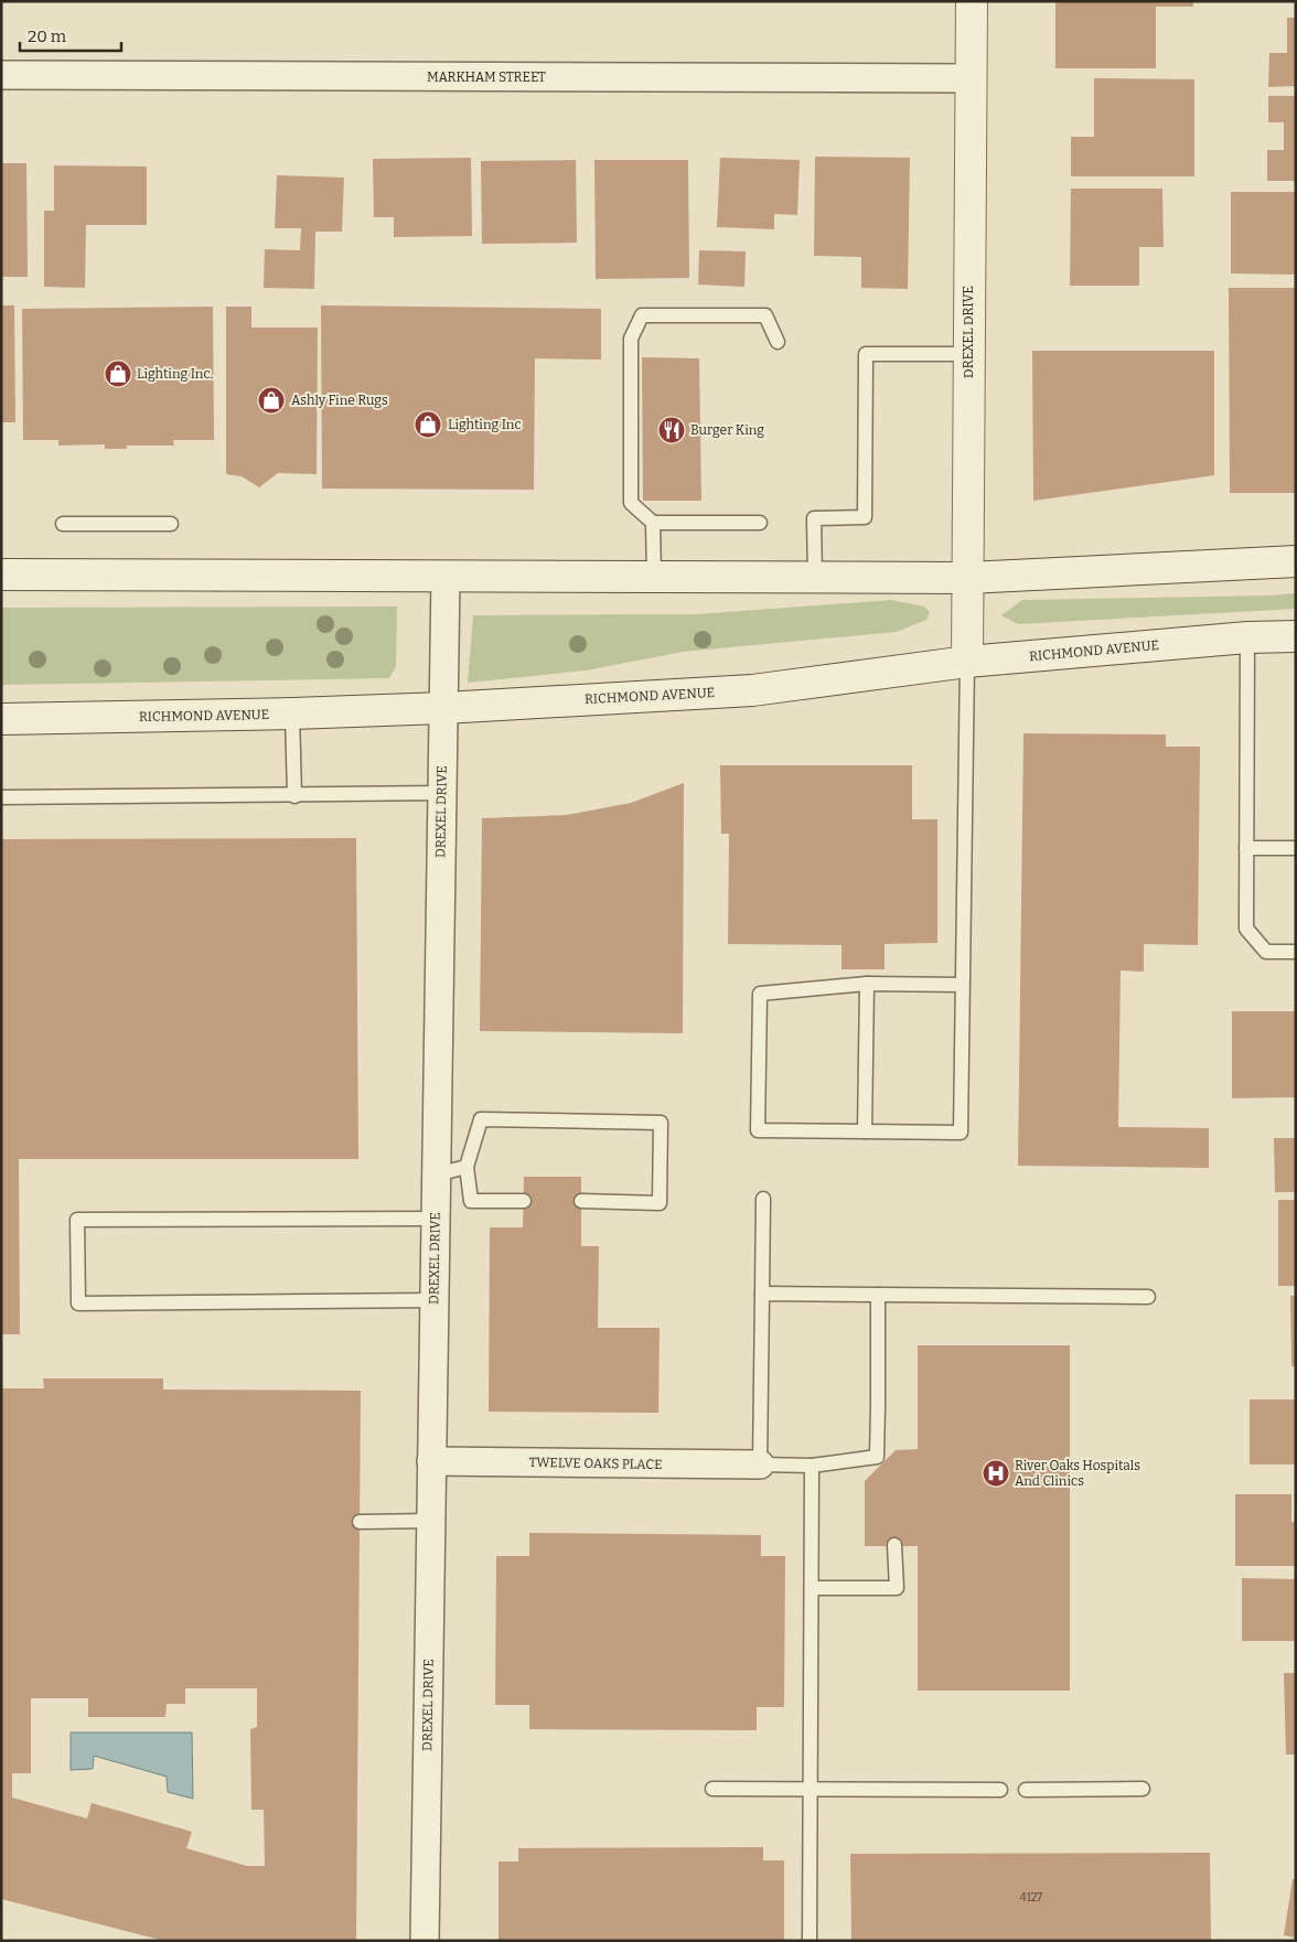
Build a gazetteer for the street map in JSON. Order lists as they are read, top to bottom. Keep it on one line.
{"streets":{"main road":["DREXEL DRIVE","RICHMOND AVENUE"],"street":["MARKHAM STREET","TWELVE OAKS PLACE"]},"crossings":[["MARKHAM STREET","DREXEL DRIVE"],["DREXEL DRIVE","RICHMOND AVENUE"],["DREXEL DRIVE","TWELVE OAKS PLACE"]],"places":{"shop":["Lighting Inc.","Ashly Fine Rugs","Lighting Inc"],"restaurant":["Burger King"],"hospital":["River Oaks Hospitals And Clinics"]},"house_numbers":["4127"],"scale_bar":"20 m"}
